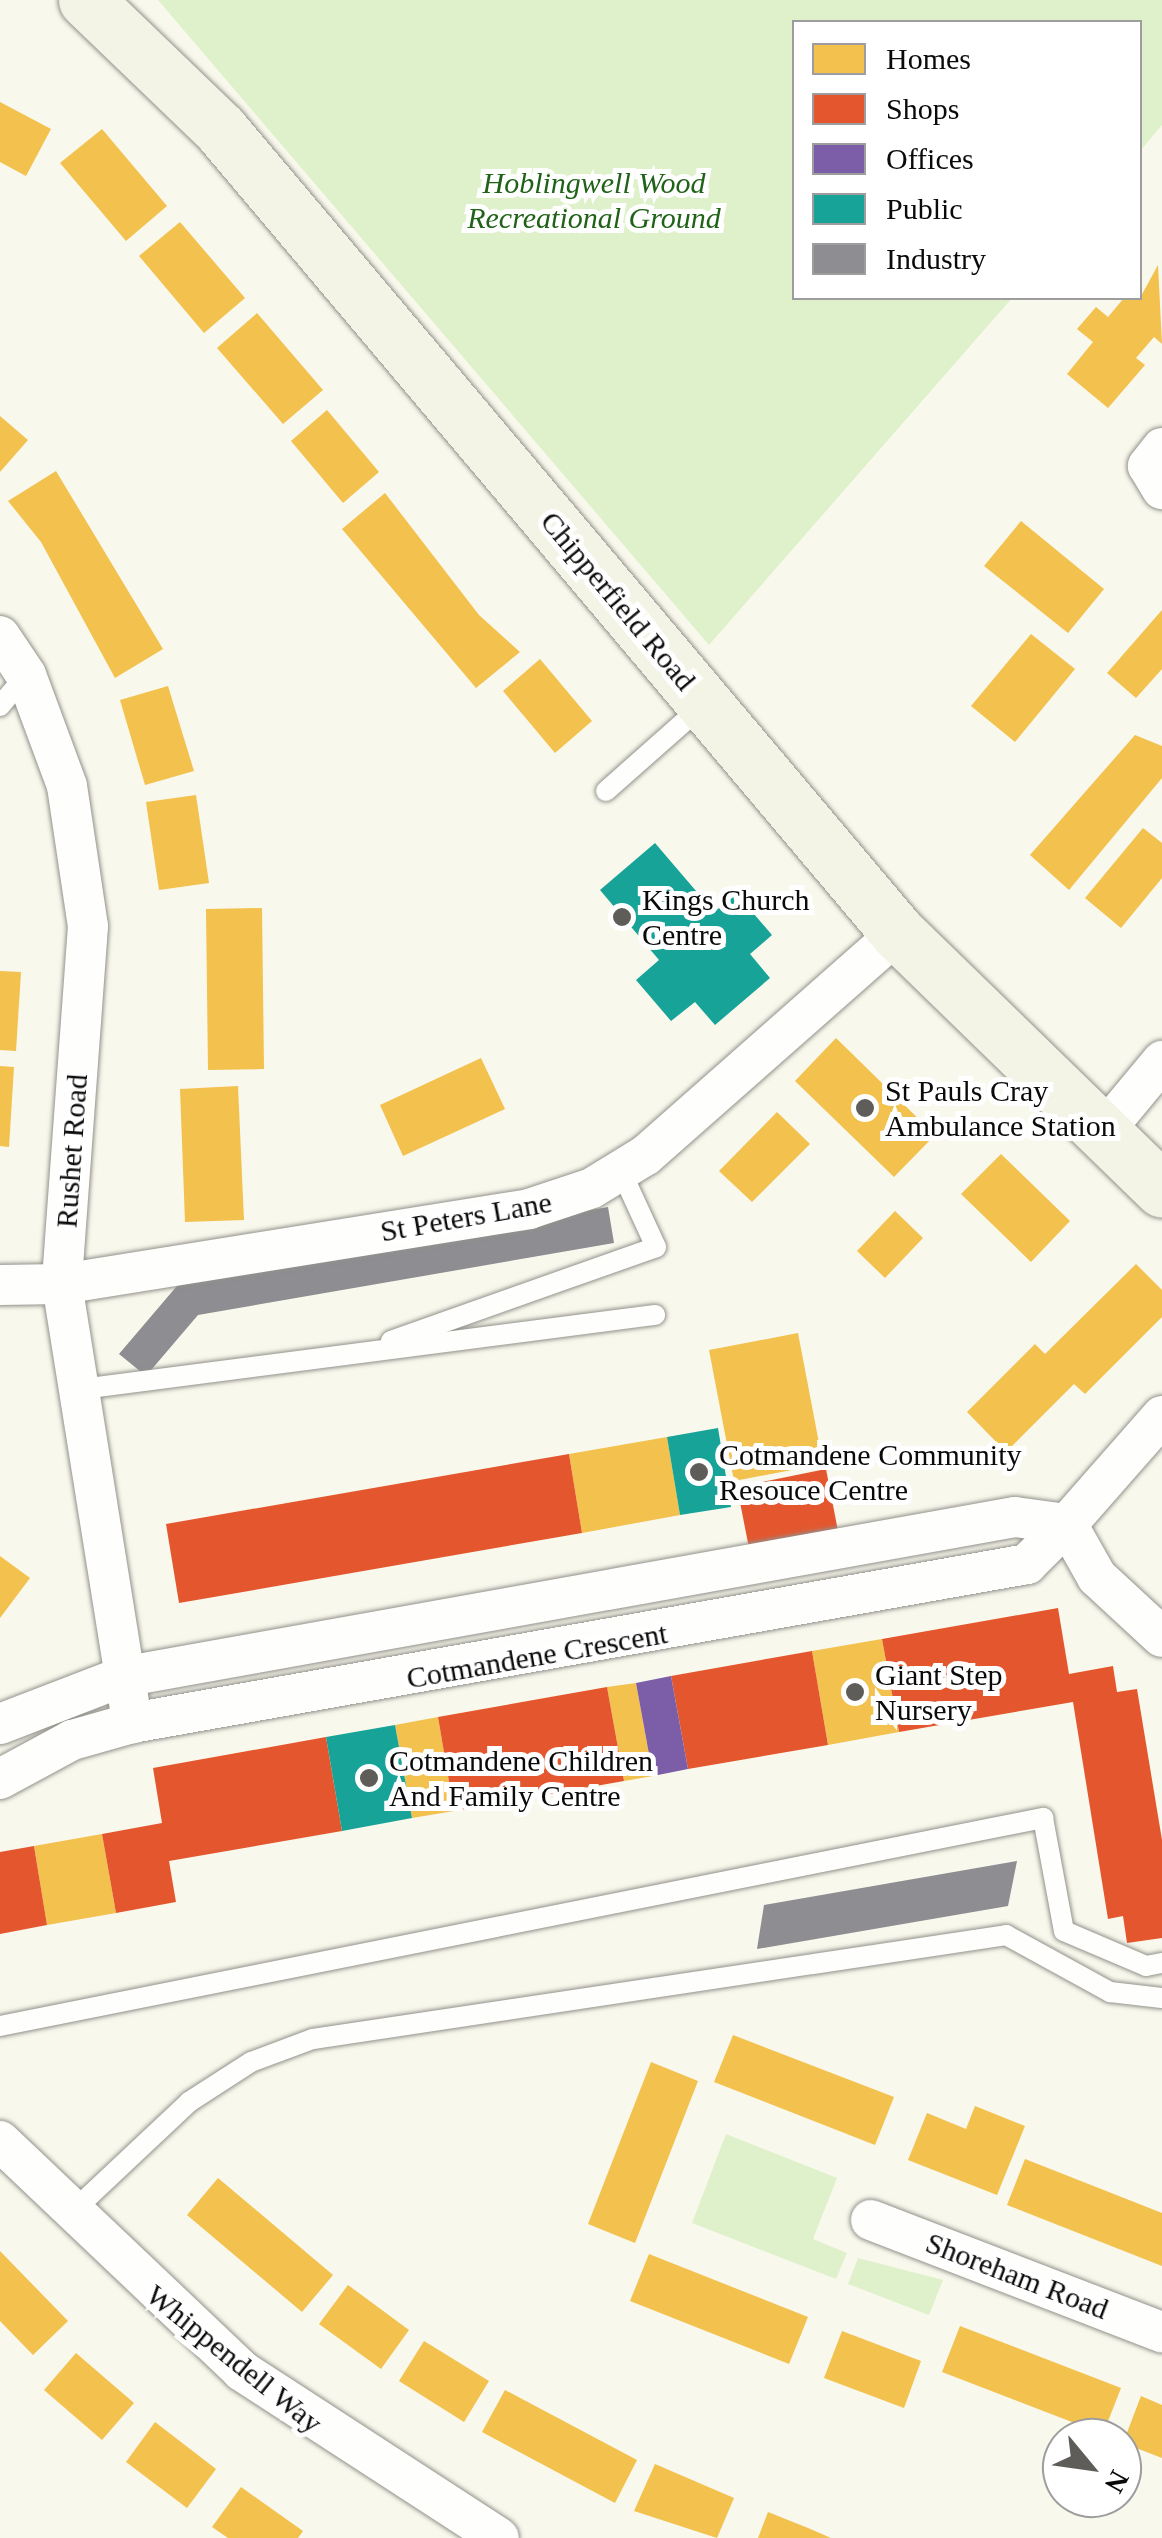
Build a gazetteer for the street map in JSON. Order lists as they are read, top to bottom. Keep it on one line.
{"streets":{"street":["Chipperfield Road","Rushet Road","St Peters Lane","Cotmandene Crescent","Shoreham Road","Whippendell Way"]},"crossings":[["Chipperfield Road","St Peters Lane"],["Rushet Road","St Peters Lane"],["Rushet Road","Cotmandene Crescent"]],"parks":["Hoblingwell Wood Recreational Ground"],"places":["Kings Church Centre","St Pauls Cray Ambulance Station","Cotmandene Community Resouce Centre","Giant Step Nursery","Cotmandene Children And Family Centre"],"legend":["Homes","Shops","Offices","Public","Industry"],"north":"bottom right"}
